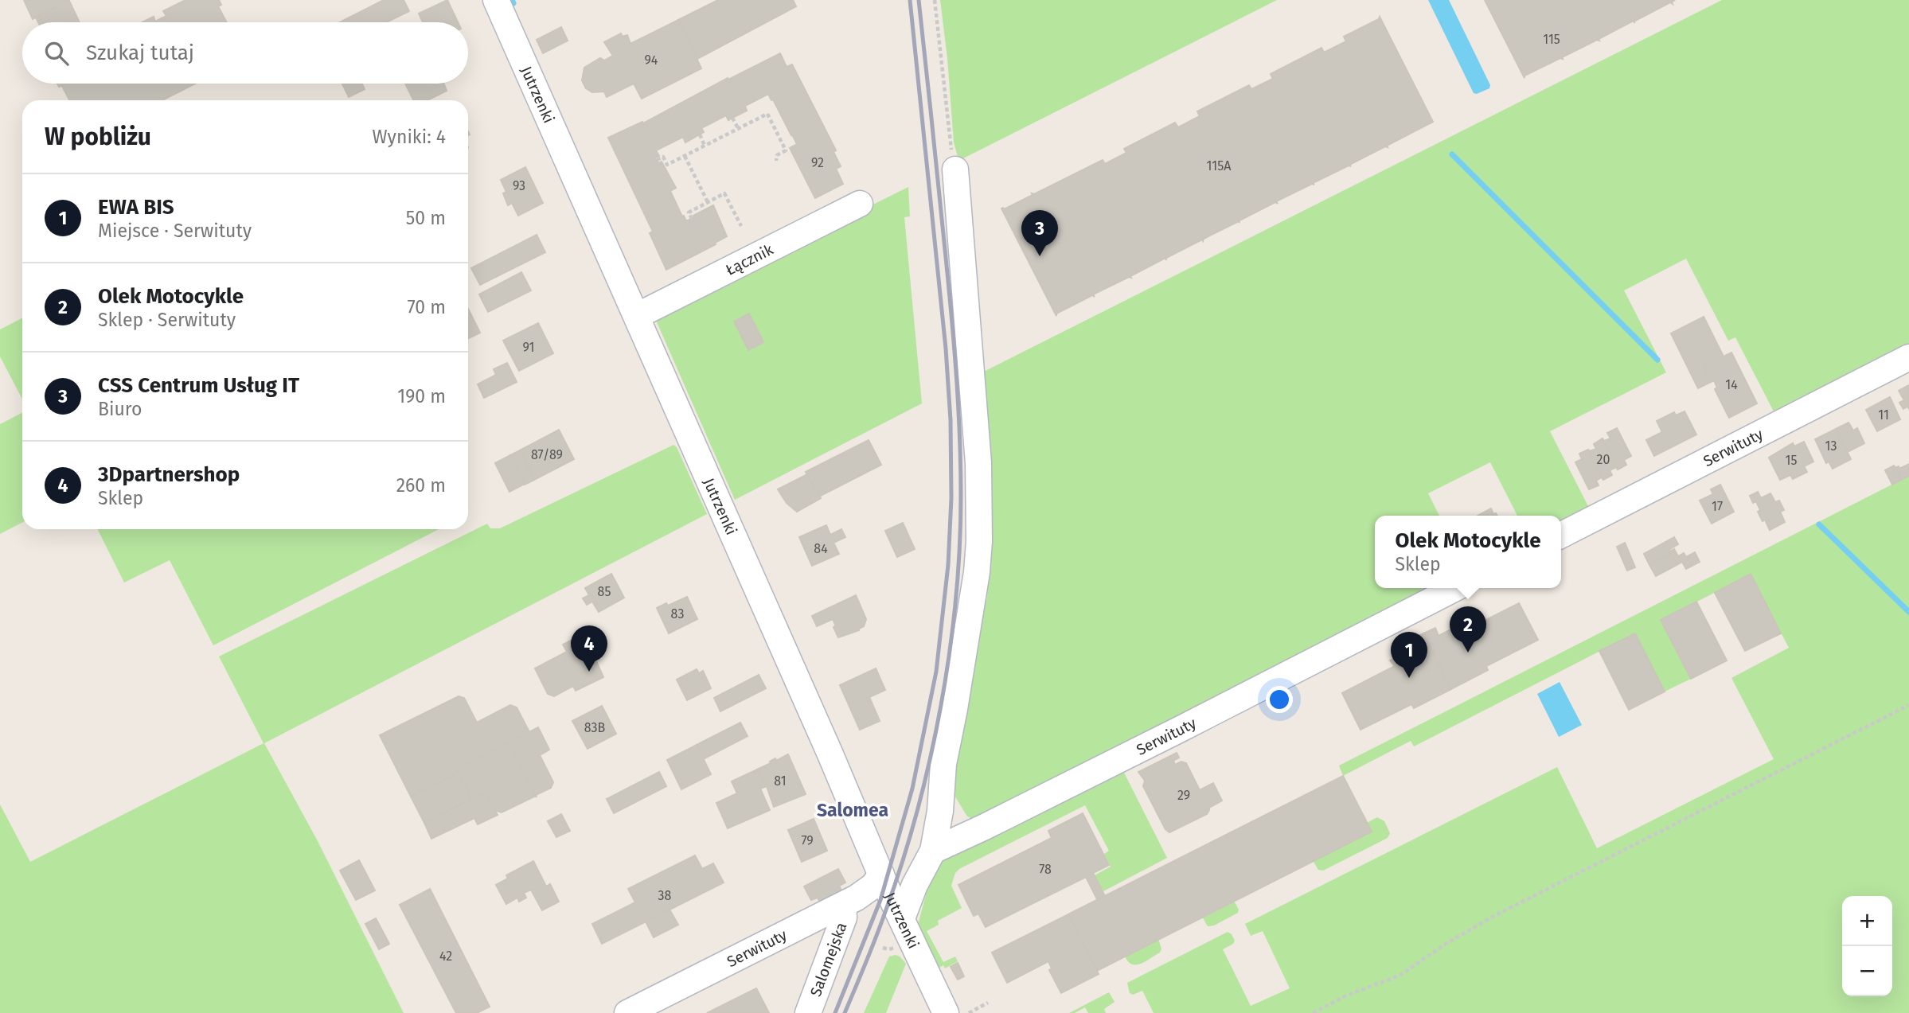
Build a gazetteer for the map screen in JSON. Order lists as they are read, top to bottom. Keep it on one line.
{"streets":{"street":["Jutrzenki","Łącznik","Serwituty","Salomejska"]},"crossings":[["Jutrzenki","Łącznik"],["Jutrzenki","Serwituty"],["Serwituty","Salomejska"]],"districts":["Salomea"],"house_numbers":["115","94","92","115A","93","91","14","11","13","87/89","20","15","17","84","85","83","83B","81","29","79","78","38","42"],"page":{"search":"Szukaj tutaj","heading":["W pobliżu","Wyniki: 4"],"list":[{"mark":"1","name":"EWA BIS","note":"Miejsce · Serwituty","value":"50 m"},{"mark":"2","name":"Olek Motocykle","note":"Sklep · Serwituty","value":"70 m"},{"mark":"3","name":"CSS Centrum Usług IT","note":"Biuro","value":"190 m"},{"mark":"4","name":"3Dpartnershop","note":"Sklep","value":"260 m"}],"pins":["3","2","4","1"],"popup":["Olek Motocykle","Sklep"],"map_buttons":["+","−"]}}
